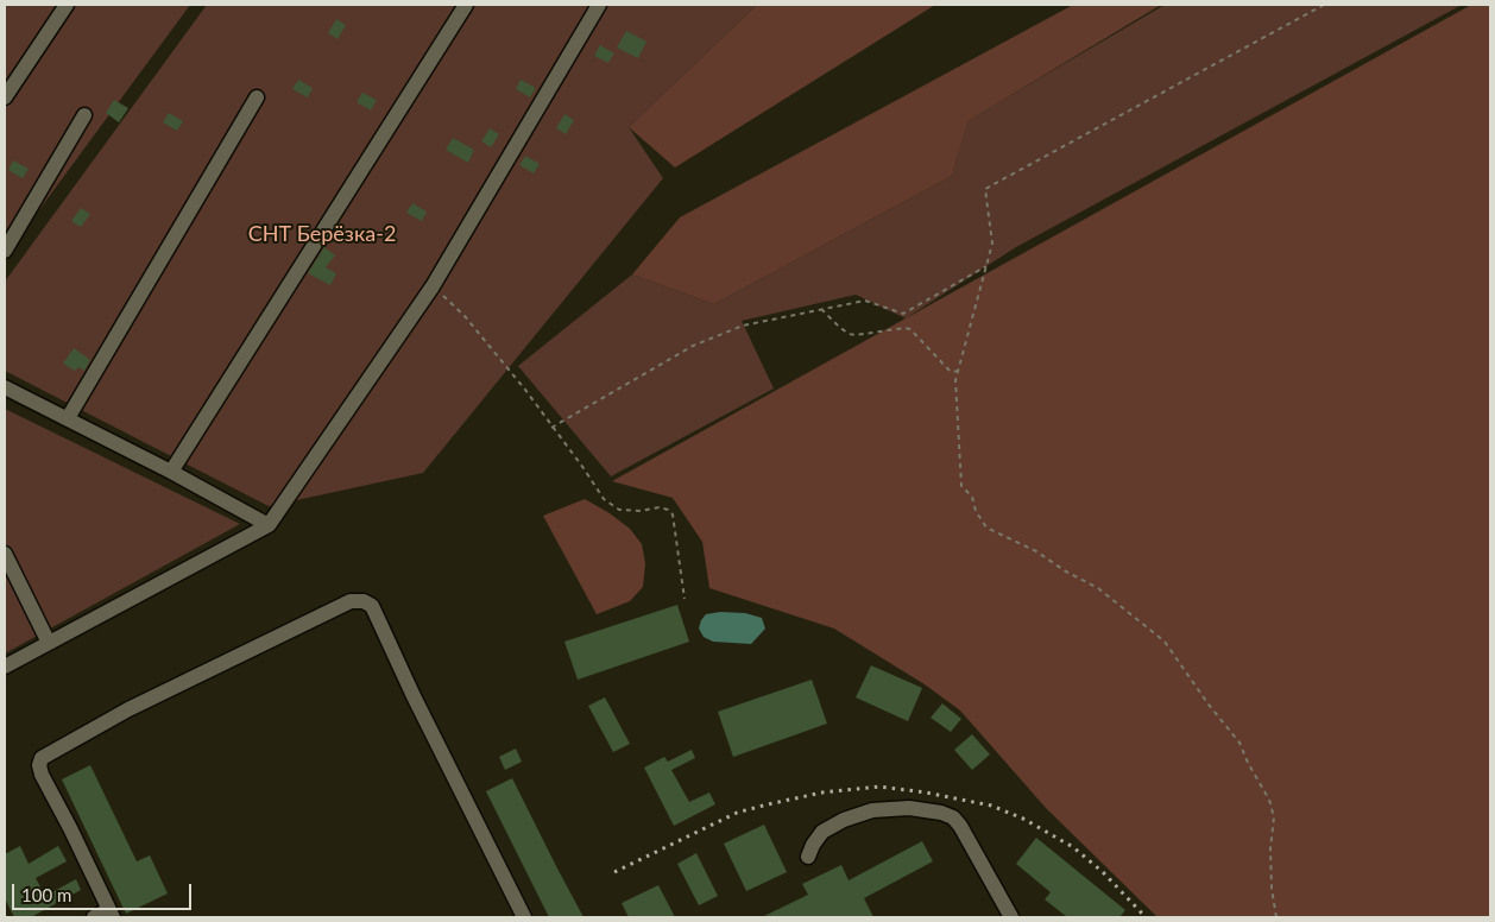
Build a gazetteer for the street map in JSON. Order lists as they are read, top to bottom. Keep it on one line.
{"parks":["СНТ Берёзка-2"],"scale_bar":"100 m"}
